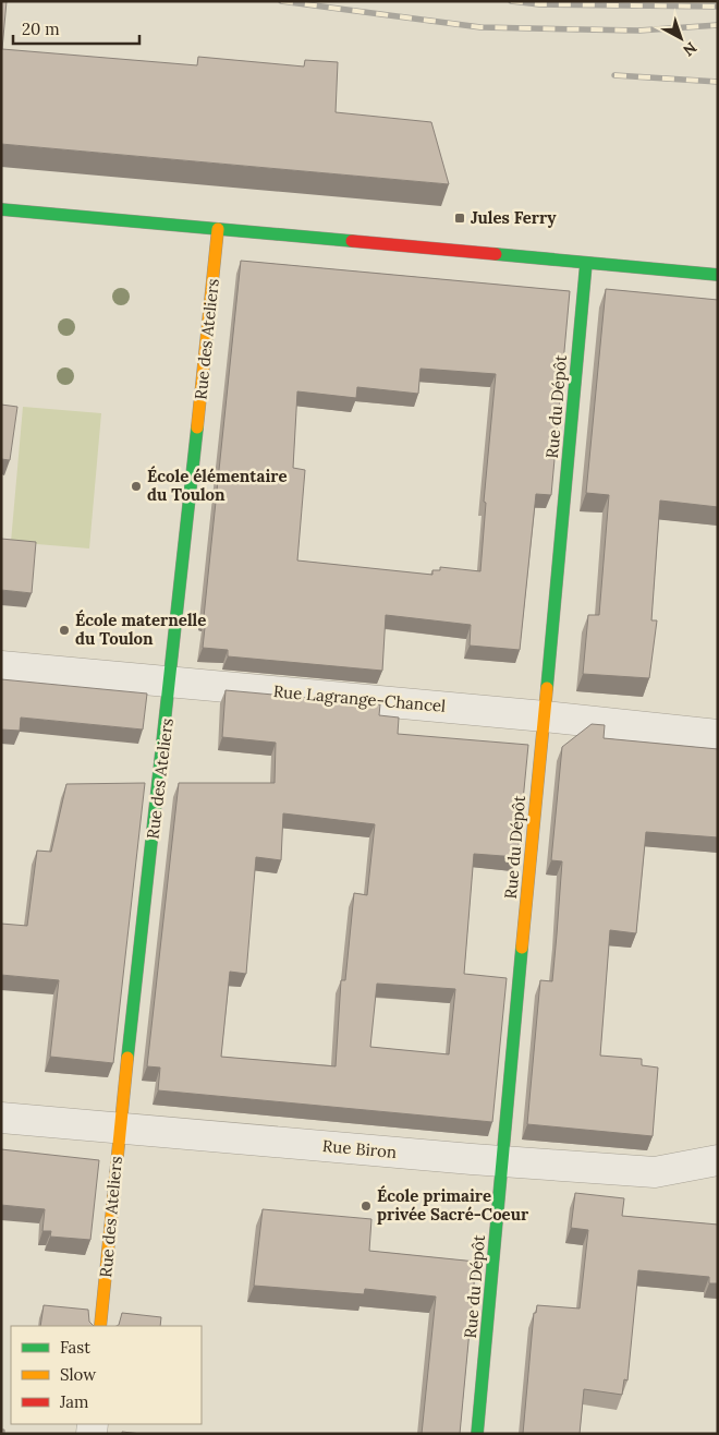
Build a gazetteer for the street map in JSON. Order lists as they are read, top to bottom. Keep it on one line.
{"streets":{"street":["Rue des Ateliers","Rue du Dépôt","Rue Lagrange-Chancel","Rue Biron"]},"crossings":[["Rue des Ateliers","Rue Lagrange-Chancel"],["Rue des Ateliers","Rue Biron"],["Rue du Dépôt","Rue Lagrange-Chancel"],["Rue du Dépôt","Rue Biron"]],"places":{"transit":["Jules Ferry"],"other":["École élémentaire du Toulon","École maternelle du Toulon","École primaire privée Sacré-Coeur"]},"legend":["Fast","Slow","Jam"],"scale_bar":"20 m","north":"bottom right"}
